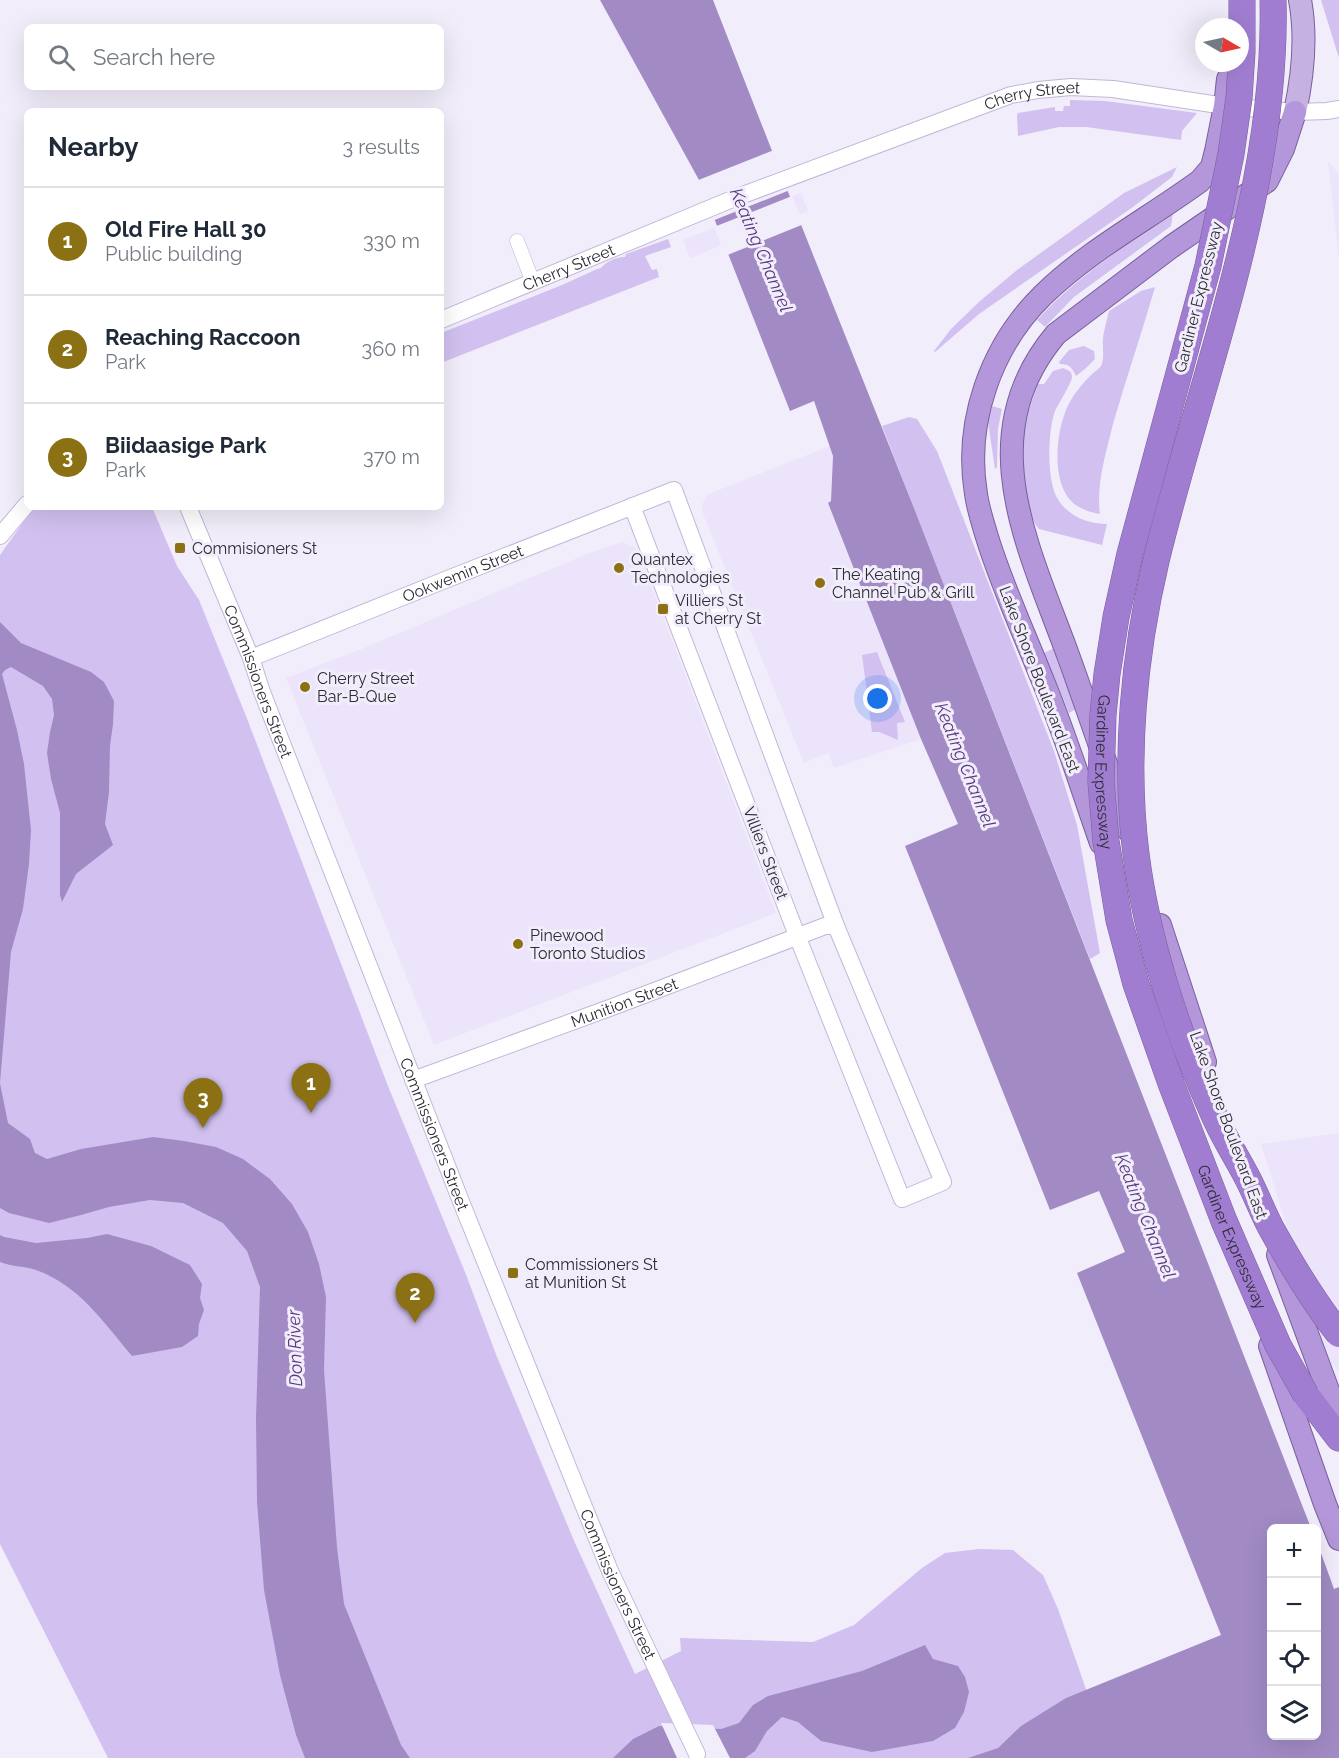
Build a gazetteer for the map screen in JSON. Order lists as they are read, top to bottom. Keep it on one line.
{"streets":{"highway":["Gardiner Expressway","Lake Shore Boulevard East"],"street":["Cherry Street","Ookwemin Street","Commissioners Street","Villiers Street","Munition Street"]},"crossings":[["Cherry Street","Lake Shore Boulevard East"],["Ookwemin Street","Commissioners Street"],["Ookwemin Street","Villiers Street"],["Ookwemin Street","Munition Street"],["Commissioners Street","Munition Street"],["Villiers Street","Munition Street"]],"water":["Keating Channel","Don River"],"places":{"transit":["Commisioners St","Villiers St at Cherry St","Commissioners St at Munition St"],"other":["Quantex Technologies","The Keating Channel Pub & Grill","Cherry Street Bar-B-Que","Pinewood Toronto Studios"]},"north":"right","page":{"search":"Search here","heading":["Nearby","3 results"],"list":[{"mark":"1","name":"Old Fire Hall 30","note":"Public building","value":"330 m"},{"mark":"2","name":"Reaching Raccoon","note":"Park","value":"360 m"},{"mark":"3","name":"Biidaasige Park","note":"Park","value":"370 m"}],"pins":["1","3","2"],"map_buttons":["+","−"]}}
